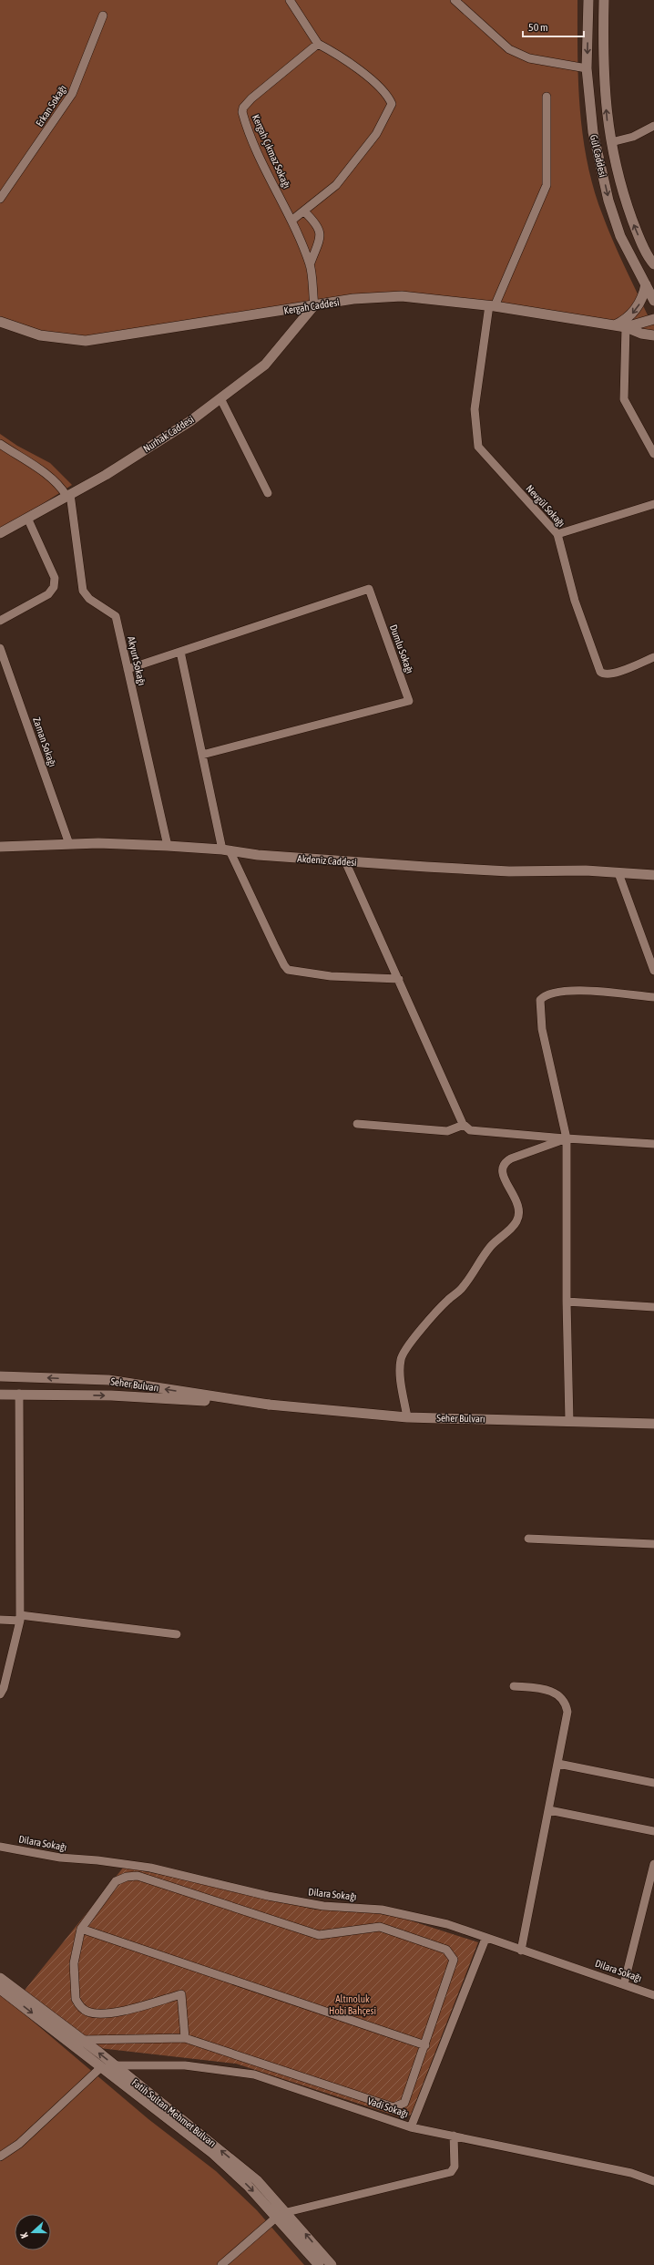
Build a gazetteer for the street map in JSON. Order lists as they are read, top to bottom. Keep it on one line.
{"streets":{"street":["Erkan Sokağı","Kergah Çıkmaz Sokağı","Gül Caddesi","Kergah Caddesi","Nurhak Caddesi","Nevgül Sokağı","Dumlu Sokağı","Akyurt Sokağı","Zaman Sokağı","Akdeniz Caddesi","Seher Bulvarı","Dilara Sokağı","Vadi Sokağı","Fatih Sultan Mehmet Bulvarı"]},"crossings":[["Kergah Çıkmaz Sokağı","Kergah Caddesi"],["Kergah Çıkmaz Sokağı","Nurhak Caddesi"],["Kergah Caddesi","Nurhak Caddesi"],["Kergah Caddesi","Nevgül Sokağı"],["Nurhak Caddesi","Akyurt Sokağı"],["Dumlu Sokağı","Akyurt Sokağı"],["Akyurt Sokağı","Akdeniz Caddesi"],["Zaman Sokağı","Akdeniz Caddesi"],["Vadi Sokağı","Fatih Sultan Mehmet Bulvarı"]],"parks":["Altınoluk Hobi Bahçesi"],"scale_bar":"50 m","north":"left"}
